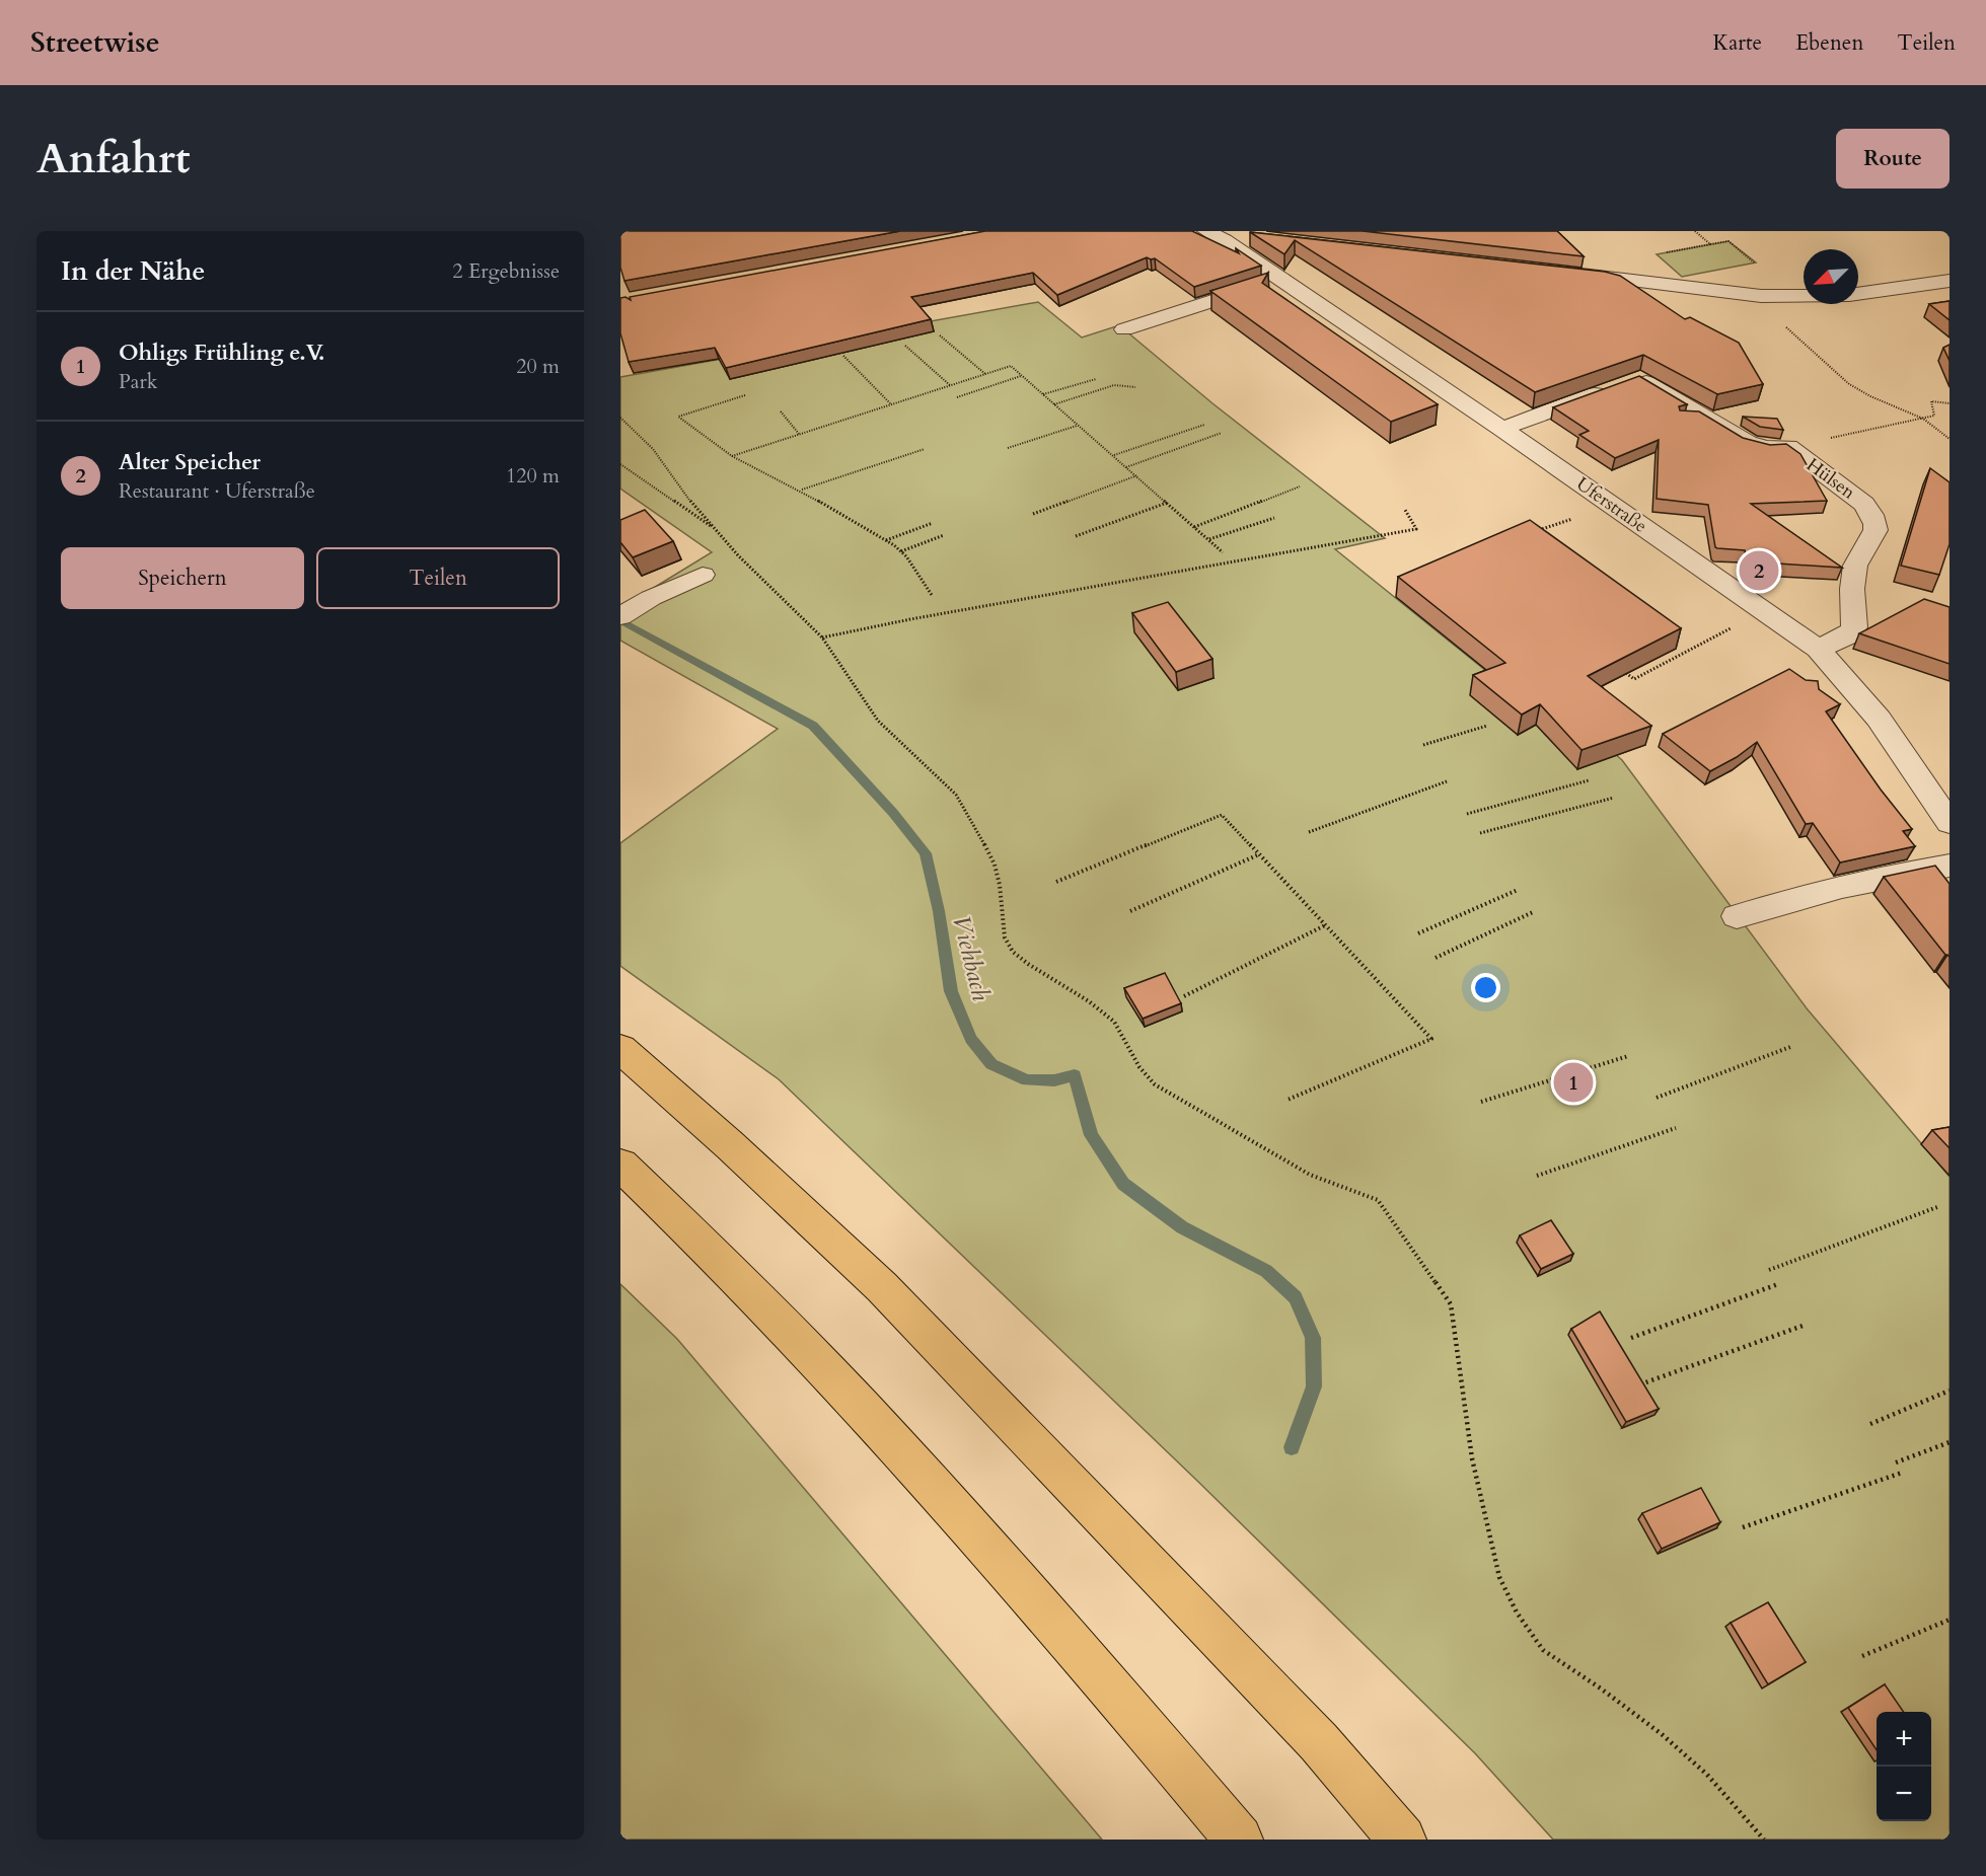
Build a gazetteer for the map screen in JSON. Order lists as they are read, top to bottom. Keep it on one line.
{"streets":{"street":["Hülsen","Uferstraße"]},"crossings":[["Hülsen","Uferstraße"]],"water":["Viehbach"],"north":"bottom left","page":{"header":"Streetwise","nav":["Karte","Ebenen","Teilen"],"buttons":["Route",["Speichern","Teilen"]],"title":"Anfahrt","heading":["In der Nähe","2 Ergebnisse"],"list":[{"mark":"1","name":"Ohligs Frühling e.V.","note":"Park","value":"20 m"},{"mark":"2","name":"Alter Speicher","note":"Restaurant · Uferstraße","value":"120 m"}],"pins":["2","1"],"map_buttons":["+","−"]}}
